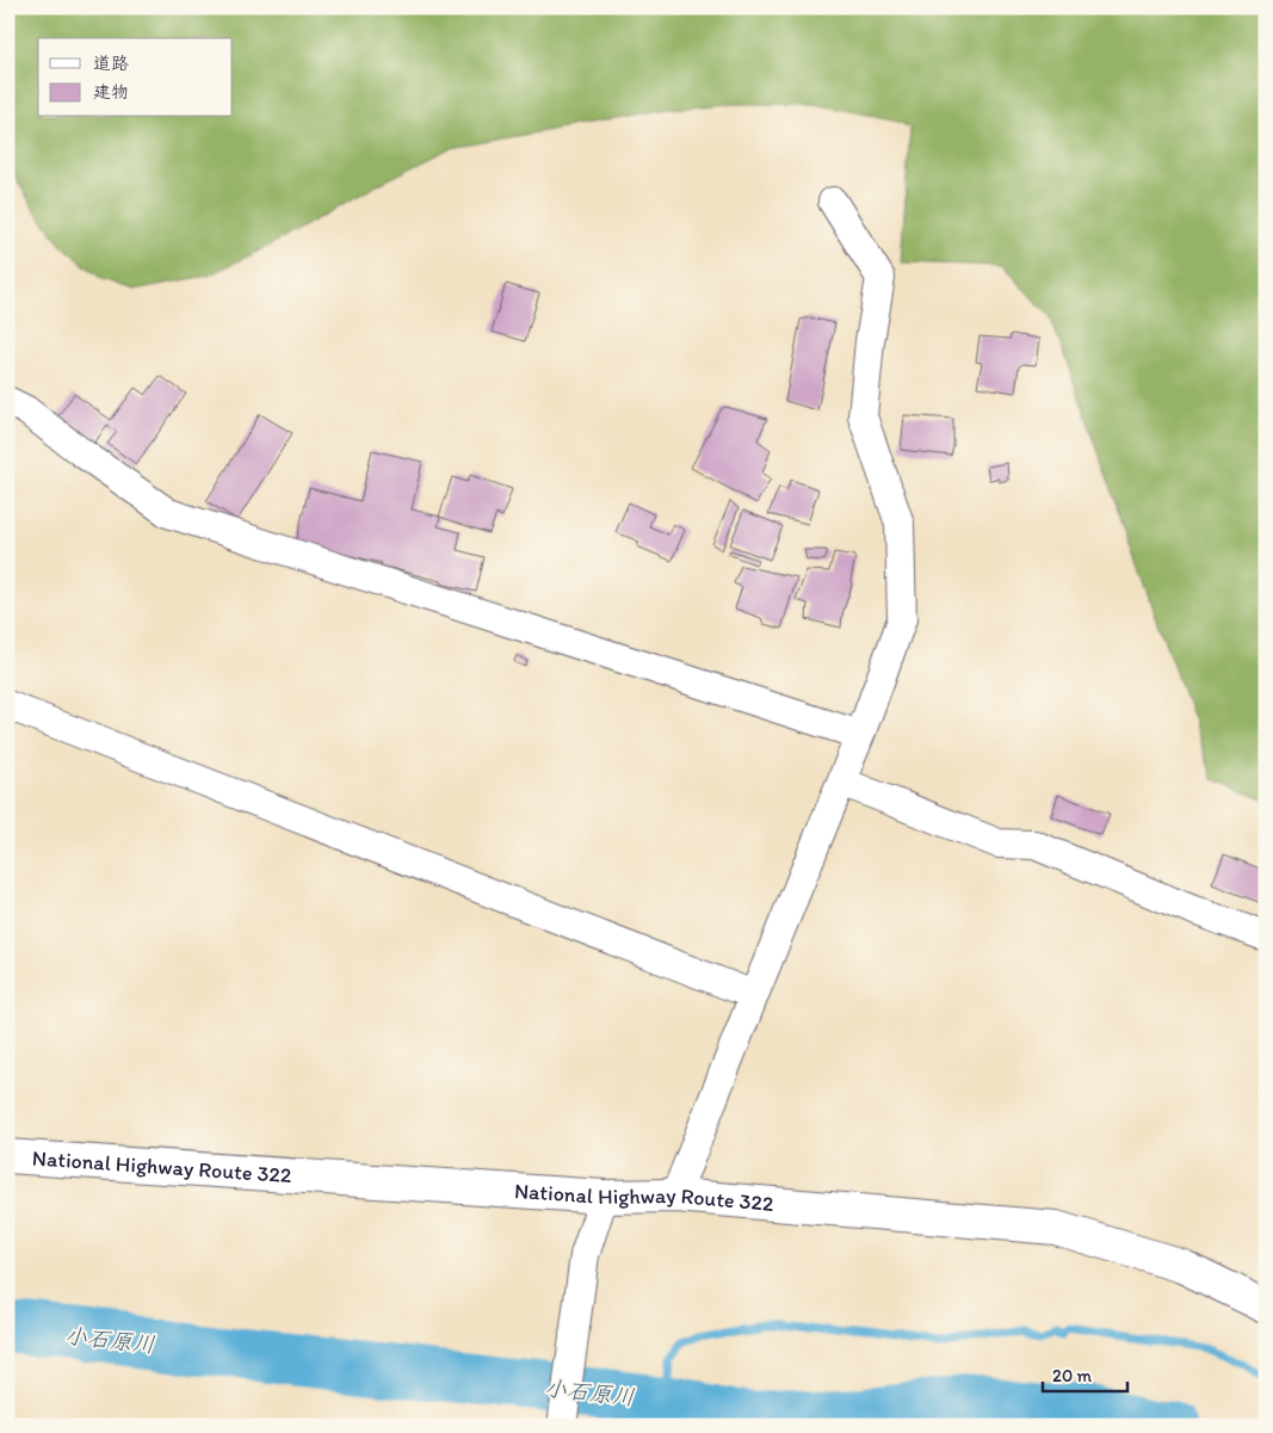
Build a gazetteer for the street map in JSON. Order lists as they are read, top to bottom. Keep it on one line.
{"streets":{"highway":["National Highway Route 322"]},"water":["小石原川"],"legend":["道路","建物"],"scale_bar":"20 m"}
